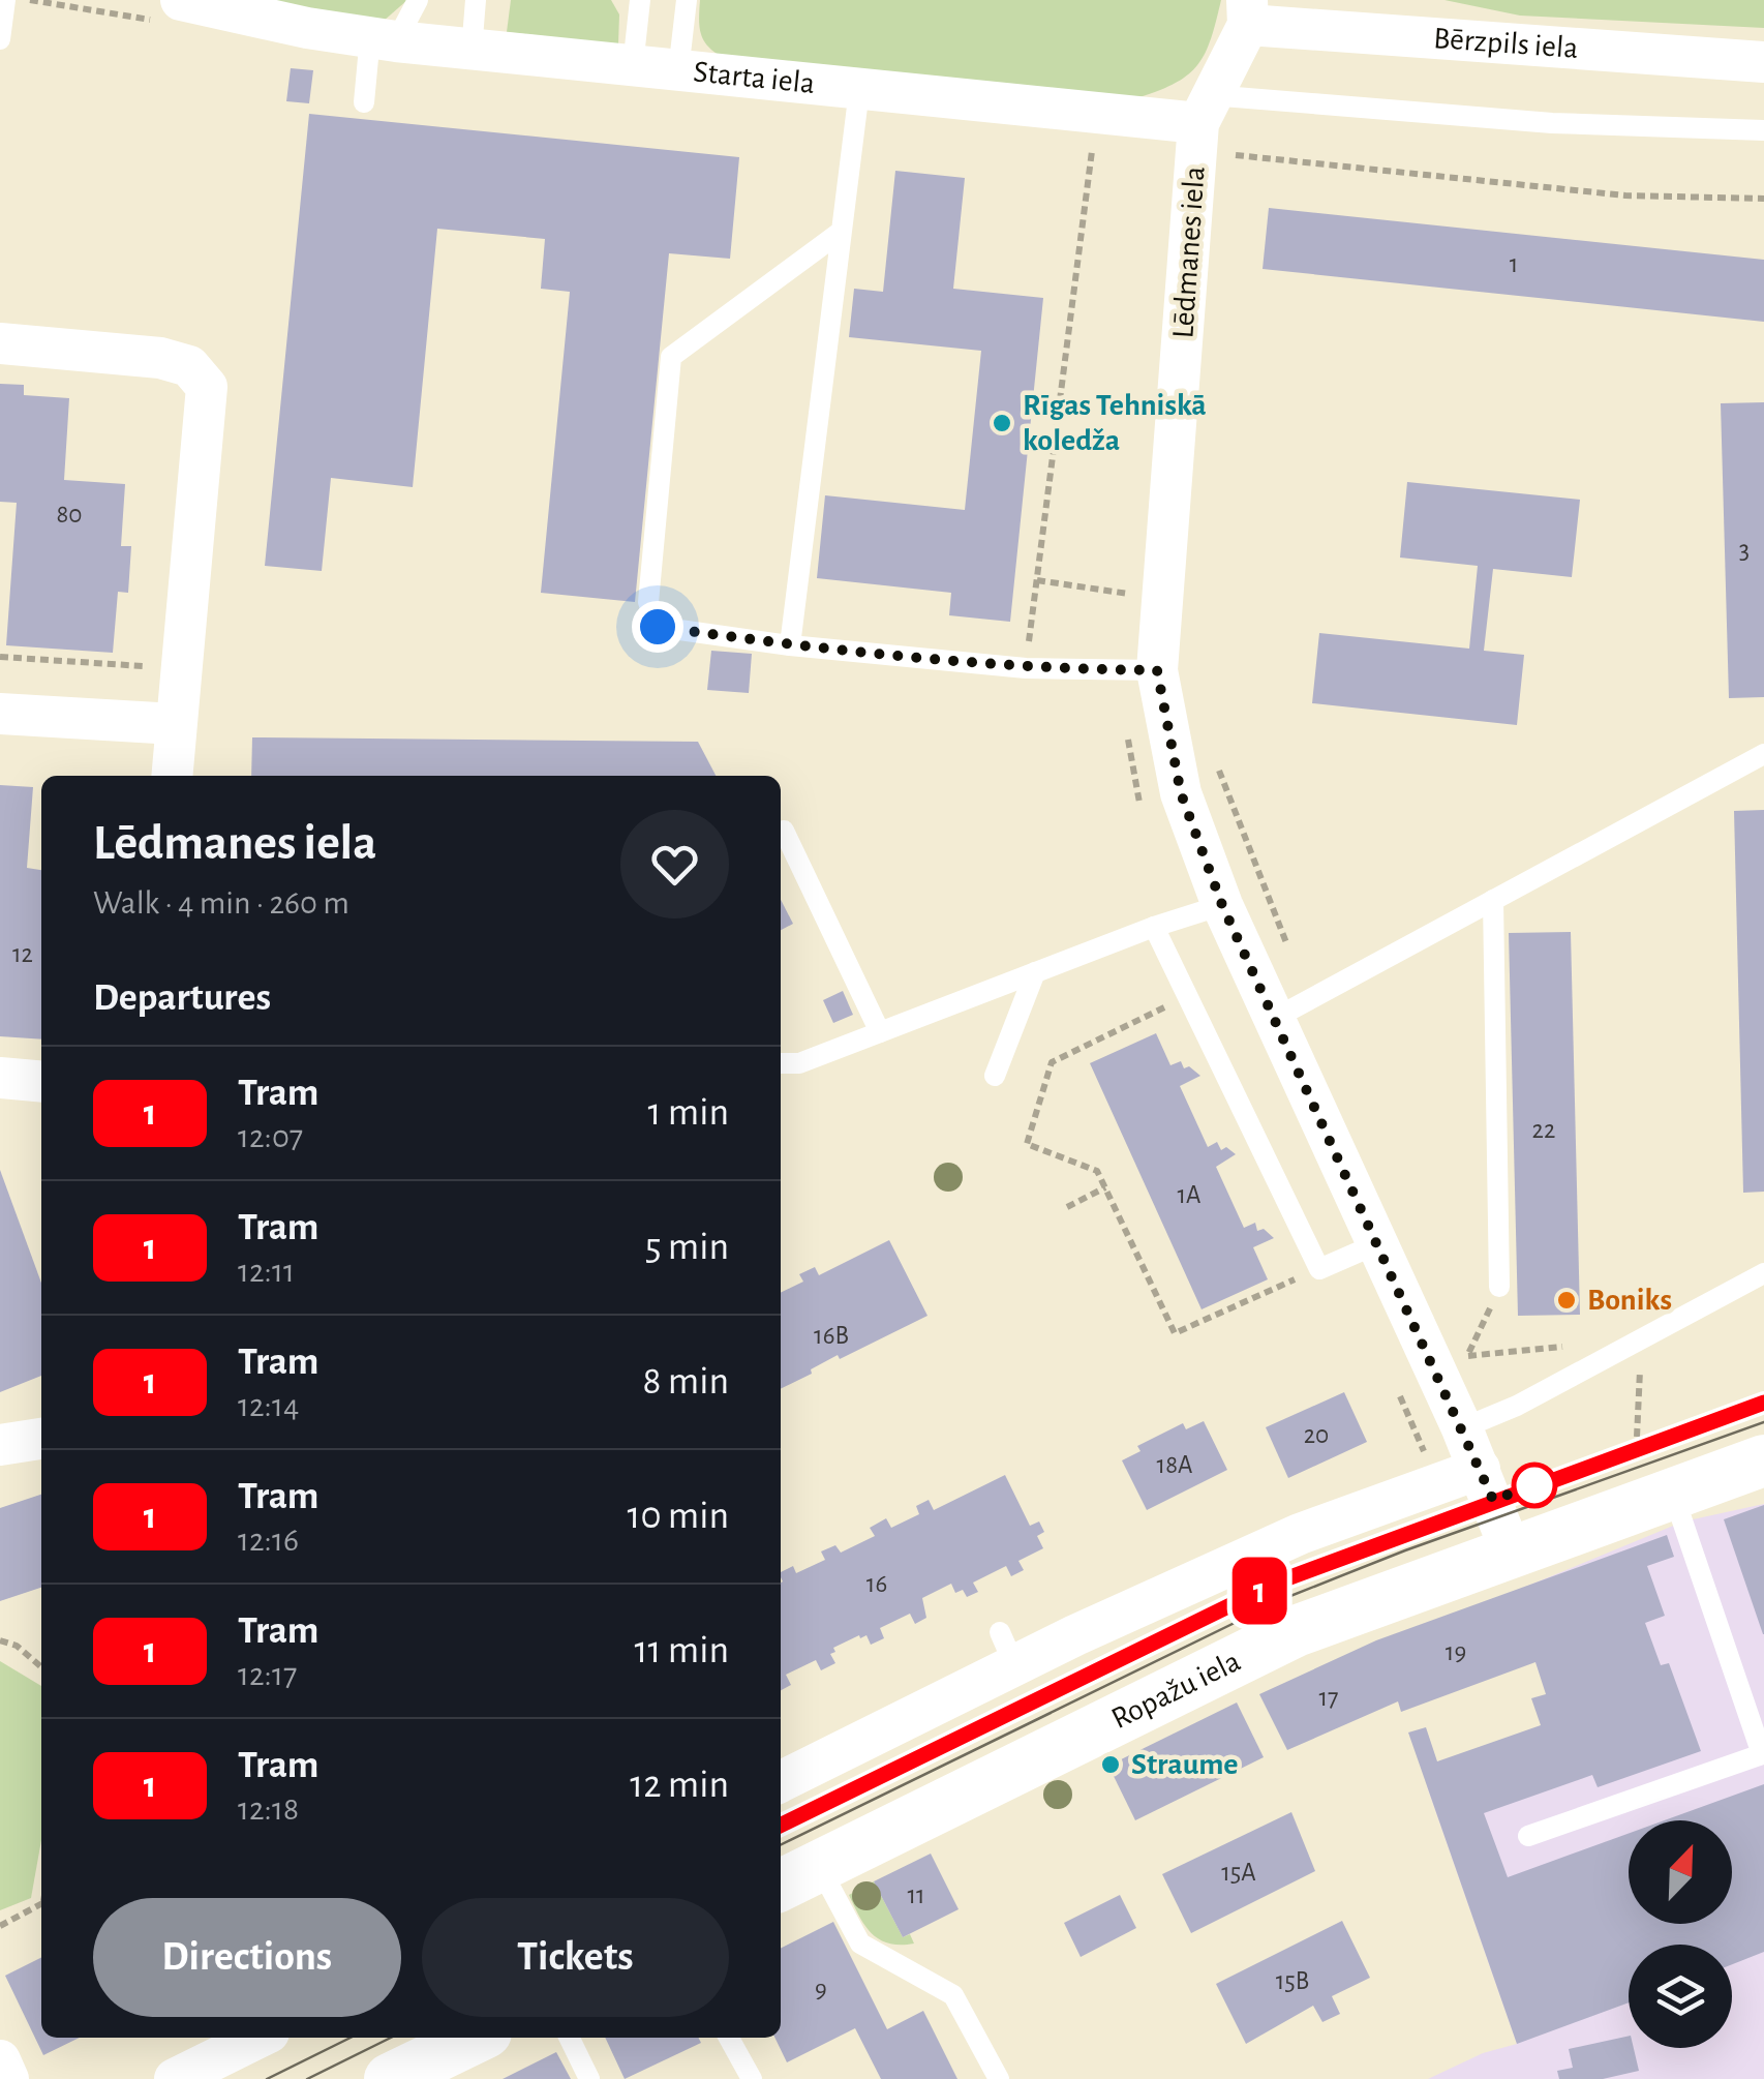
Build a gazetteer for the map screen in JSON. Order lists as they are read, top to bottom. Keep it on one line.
{"streets":{"street":["Bērzpils iela","Starta iela","Lēdmanes iela","Ropažu iela"]},"crossings":[["Starta iela","Lēdmanes iela"],["Lēdmanes iela","Ropažu iela"]],"places":["Rīgas Tehniskā koledža","Boniks","Straume"],"lines":["tram line 1"],"house_numbers":["1","80","3","12","22","1A","16B","20","18A","16","19","17","15A","11","15B","9"],"north":"top right","page":{"on_map":"1","heading":[["Lēdmanes iela","Walk · 4 min · 260 m"],"Departures"],"list":[{"mark":"1","name":"Tram","note":"12:07","value":"1 min"},{"mark":"1","name":"Tram","note":"12:11","value":"5 min"},{"mark":"1","name":"Tram","note":"12:14","value":"8 min"},{"mark":"1","name":"Tram","note":"12:16","value":"10 min"},{"mark":"1","name":"Tram","note":"12:17","value":"11 min"},{"mark":"1","name":"Tram","note":"12:18","value":"12 min"}],"buttons":["Directions","Tickets"]}}
